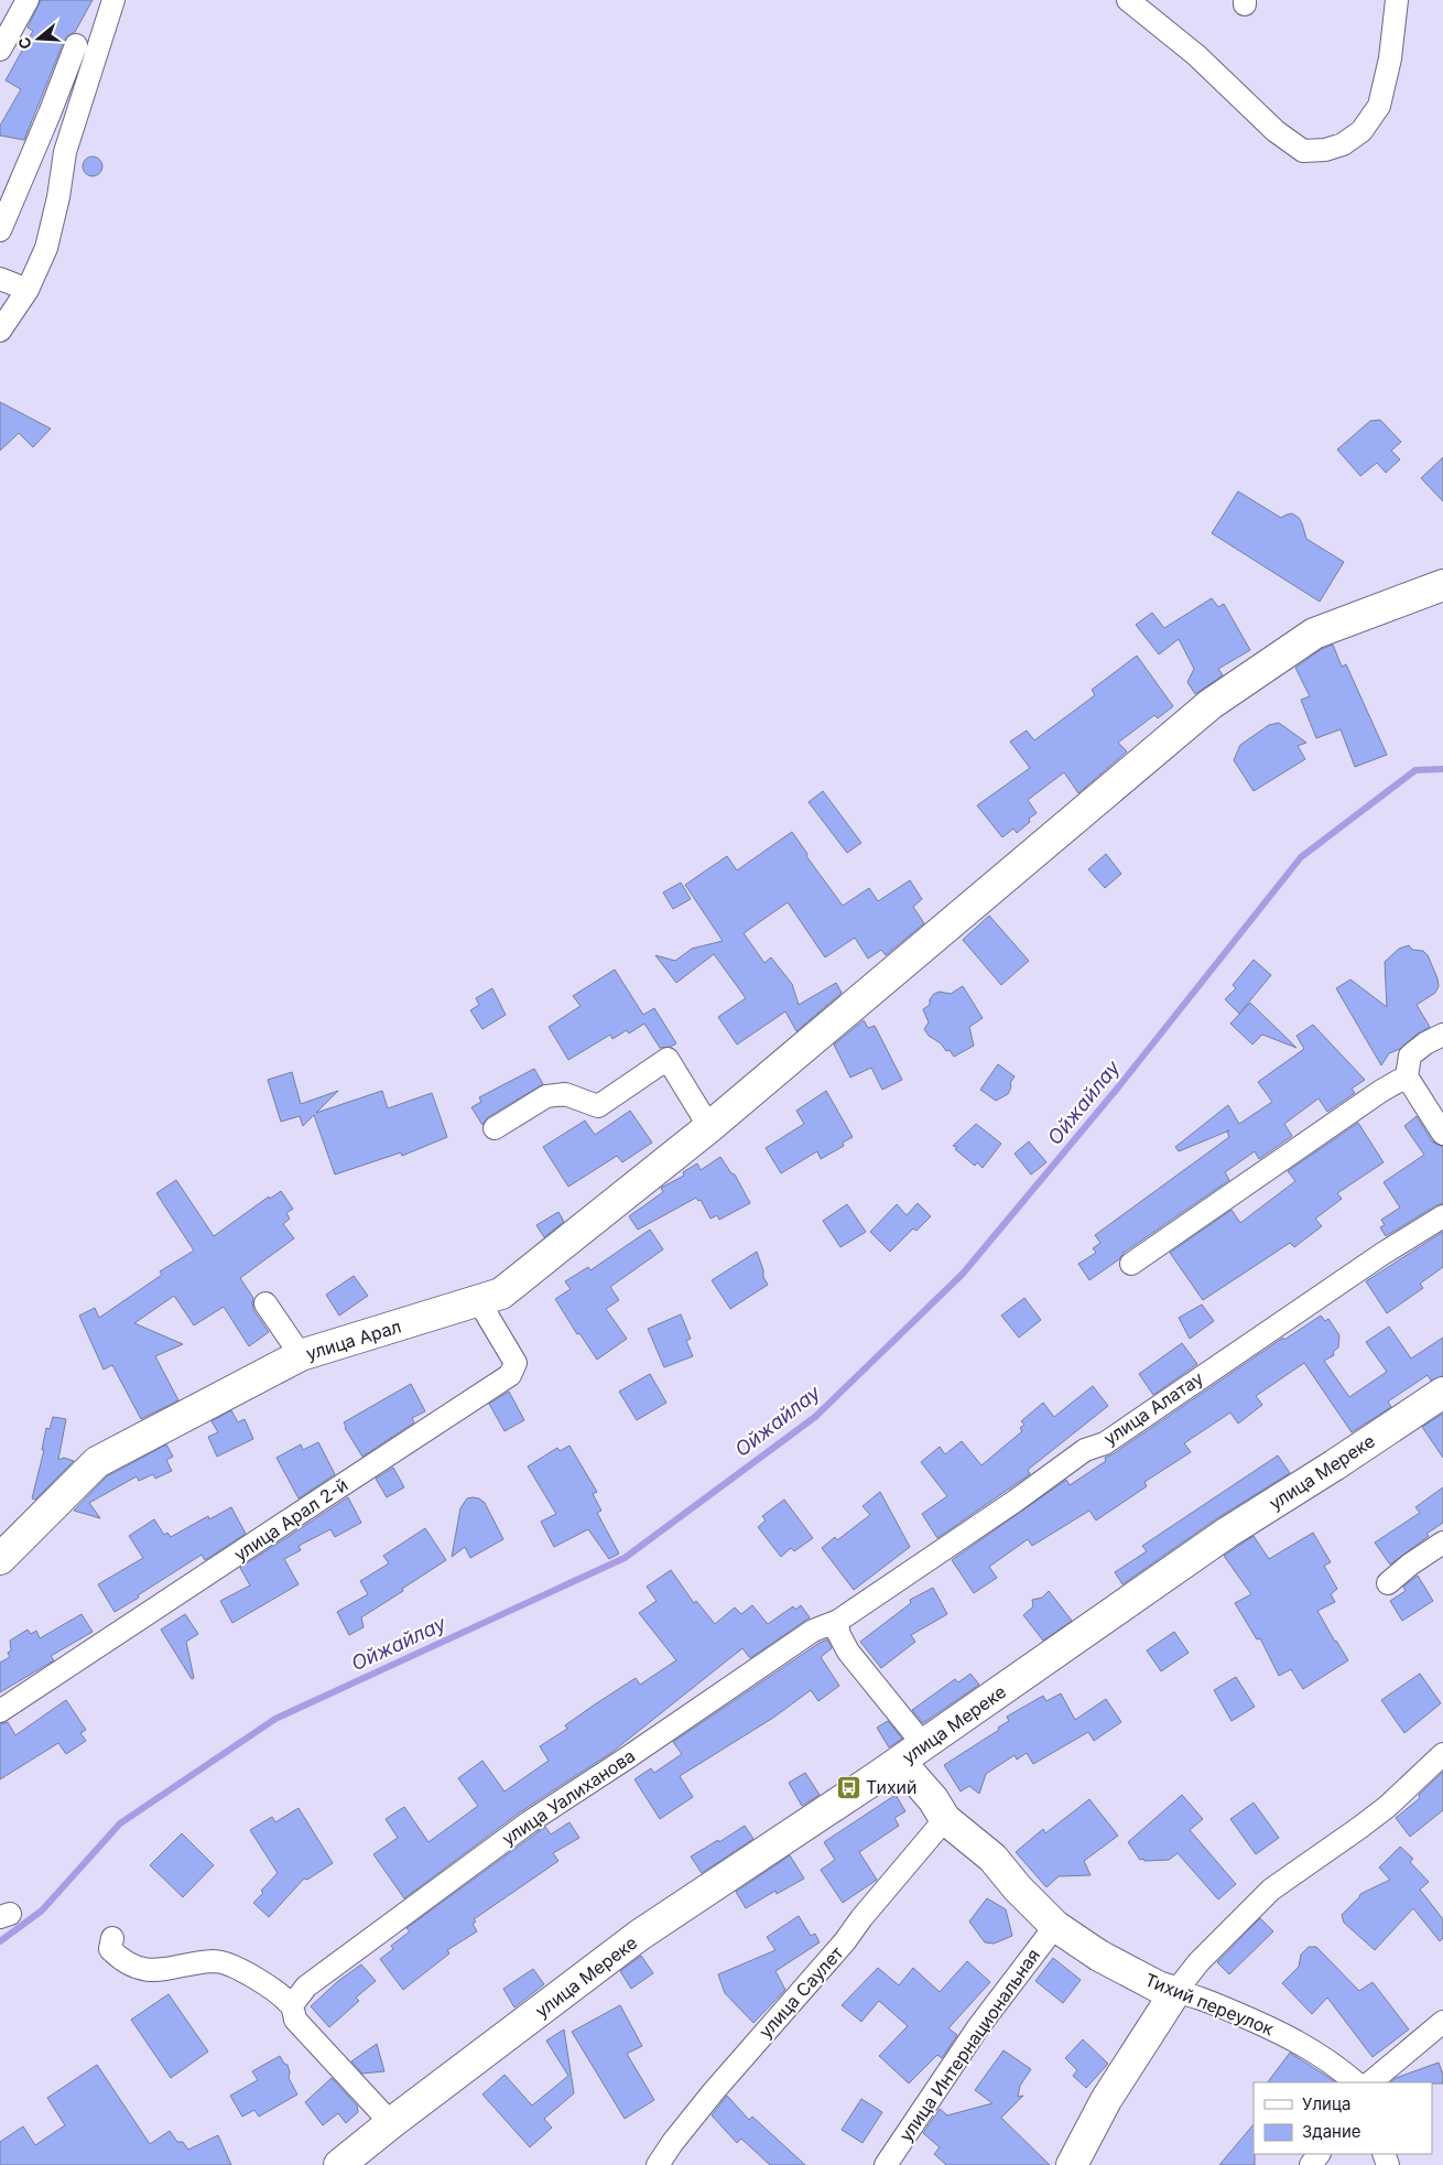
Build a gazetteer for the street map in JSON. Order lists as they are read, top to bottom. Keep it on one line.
{"streets":{"street":["улица Арал","улица Алатау","улица Мереке","улица Арал 2-й","улица Уалиханова","улица Саулет","Тихий переулок","улица Интернациональная"]},"crossings":[["улица Арал","улица Арал 2-й"],["улица Алатау","улица Уалиханова"],["улица Мереке","Тихий переулок"],["улица Саулет","Тихий переулок"],["Тихий переулок","улица Интернациональная"]],"water":["Ойжайлау"],"places":{"bus stop":["Тихий"]},"legend":["Улица","Здание"],"north":"left"}
